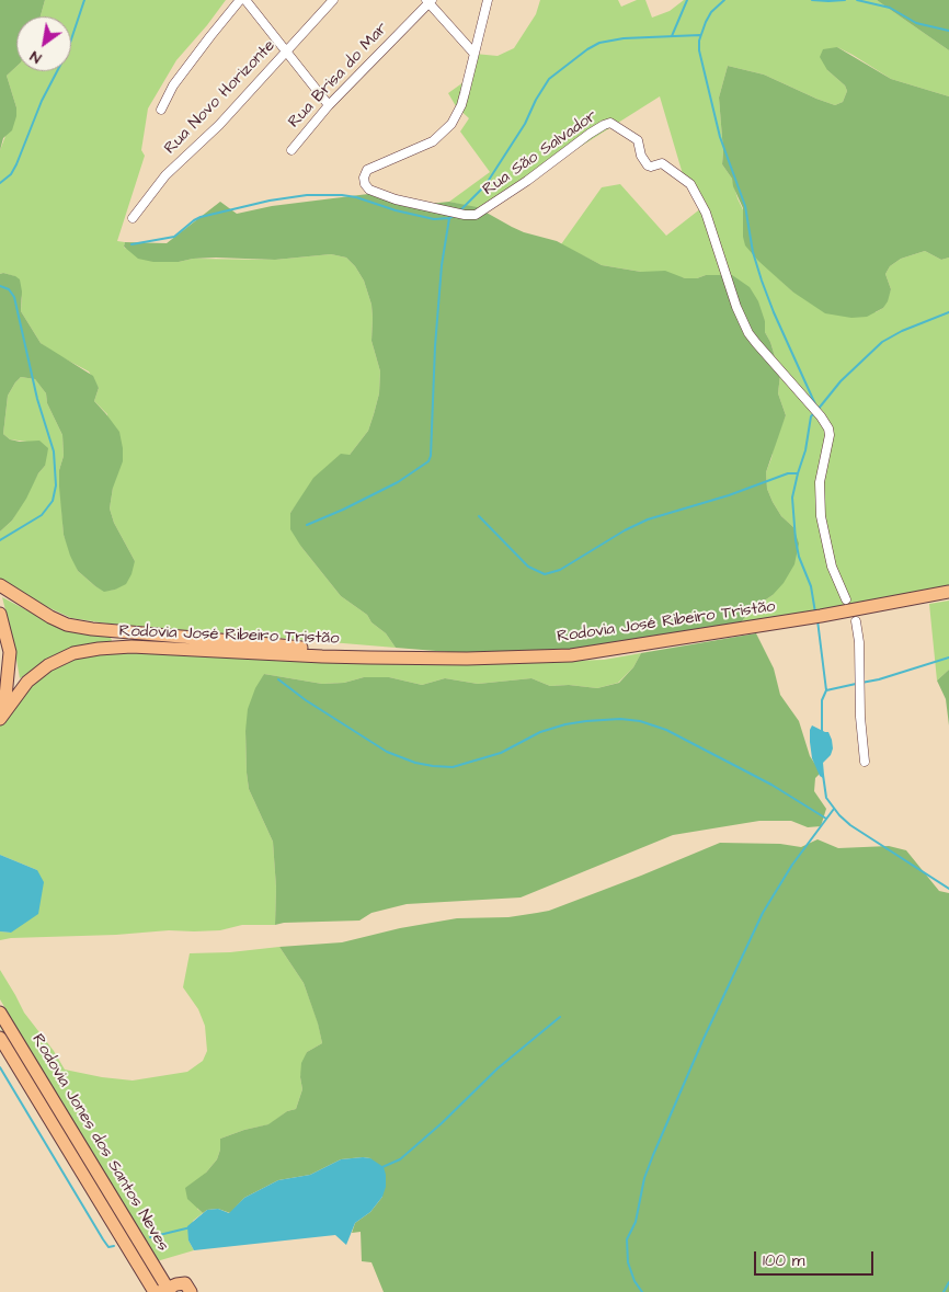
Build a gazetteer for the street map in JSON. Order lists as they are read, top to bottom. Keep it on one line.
{"streets":{"main road":["Rodovia José Ribeiro Tristão","Rodovia Jones dos Santos Neves"],"street":["Rua Brisa do Mar","Rua Novo Horizonte","Rua São Salvador"]},"scale_bar":"100 m","north":"bottom left"}
